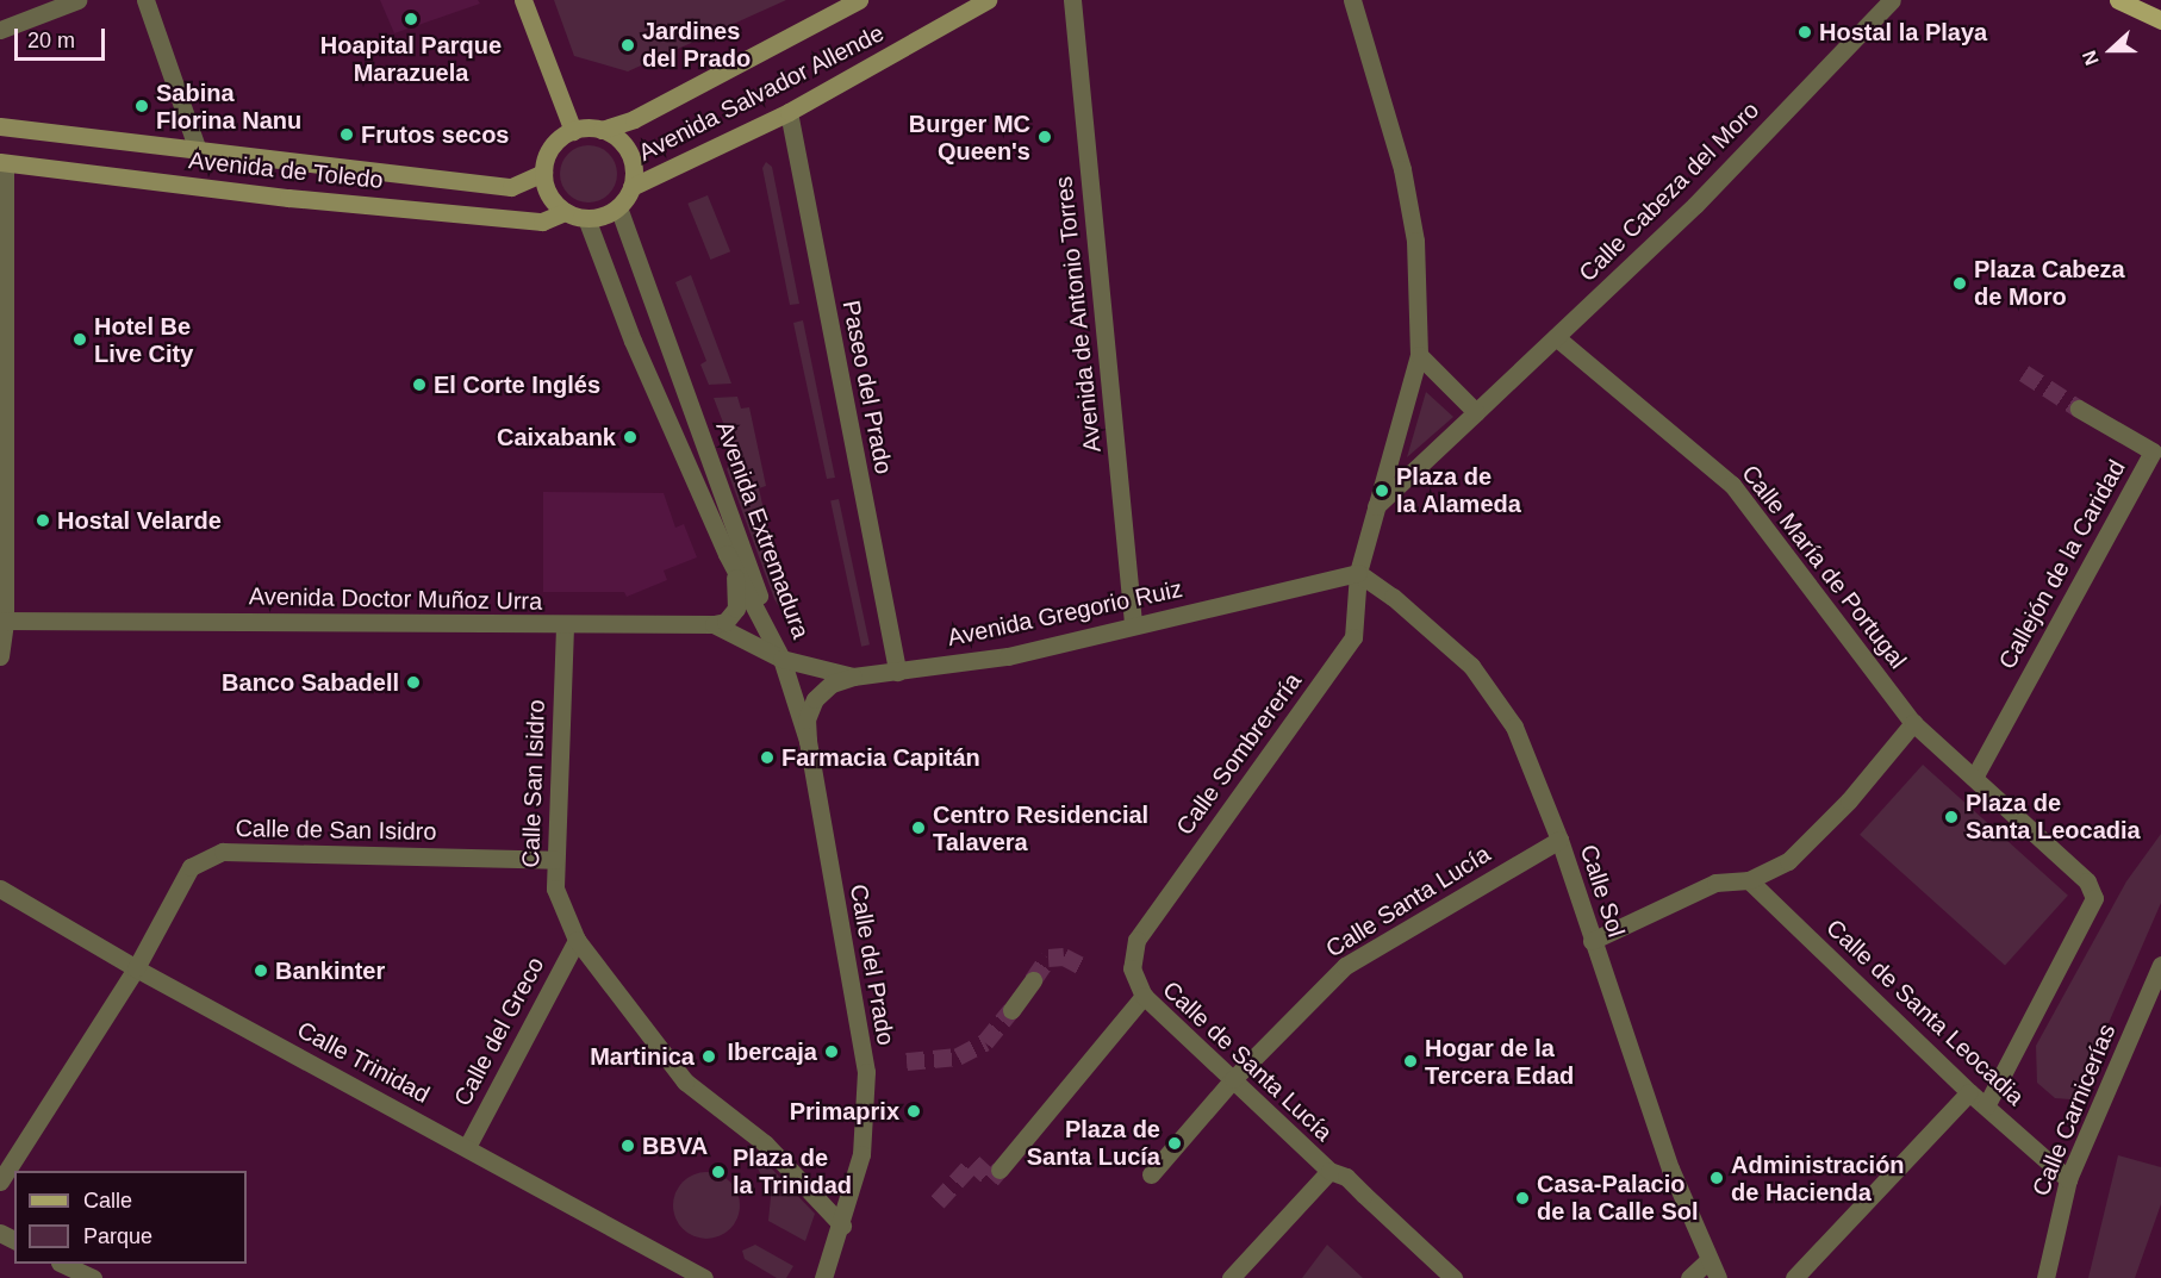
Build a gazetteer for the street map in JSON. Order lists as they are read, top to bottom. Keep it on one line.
{"streets":{"main road":["Avenida Salvador Allende","Avenida de Toledo"],"street":["Calle Cabeza del Moro","Avenida de Antonio Torres","Paseo del Prado","Avenida Extremadura","Callejón de la Caridad","Calle María de Portugal","Avenida Doctor Muñoz Urra","Avenida Gregorio Ruiz","Calle Sombrerería","Calle San Isidro","Calle de San Isidro","Calle Sol","Calle Santa Lucía","Calle del Prado","Calle de Santa Leocadia","Calle del Greco","Calle de Santa Lucía","Calle Trinidad","Calle Carnicerías"]},"crossings":[["Avenida Salvador Allende","Avenida de Toledo"],["Avenida Salvador Allende","Paseo del Prado"],["Avenida Salvador Allende","Avenida Extremadura"],["Avenida de Toledo","Avenida Extremadura"],["Calle Cabeza del Moro","Calle María de Portugal"],["Avenida de Antonio Torres","Avenida Gregorio Ruiz"],["Paseo del Prado","Avenida Gregorio Ruiz"],["Avenida Extremadura","Avenida Doctor Muñoz Urra"],["Avenida Extremadura","Avenida Gregorio Ruiz"],["Avenida Extremadura","Calle del Prado"],["Avenida Doctor Muñoz Urra","Avenida Gregorio Ruiz"],["Avenida Doctor Muñoz Urra","Calle San Isidro"],["Avenida Doctor Muñoz Urra","Calle del Prado"],["Avenida Gregorio Ruiz","Calle Sombrerería"],["Avenida Gregorio Ruiz","Calle Sol"],["Avenida Gregorio Ruiz","Calle del Prado"],["Calle Sombrerería","Calle Sol"],["Calle Sombrerería","Calle de Santa Lucía"],["Calle San Isidro","Calle de San Isidro"],["Calle San Isidro","Calle del Prado"],["Calle San Isidro","Calle del Greco"],["Calle de San Isidro","Calle Trinidad"],["Calle Sol","Calle Santa Lucía"],["Calle Santa Lucía","Calle de Santa Lucía"],["Calle de Santa Leocadia","Calle Carnicerías"],["Calle del Greco","Calle Trinidad"]],"places":["Hoapital Parque Marazuela","Hostal la Playa","Jardines del Prado","Sabina Florina Nanu","Frutos secos","Burger MC Queen's","Plaza Cabeza de Moro","Hotel Be Live City","El Corte Inglés","Caixabank","Plaza de la Alameda","Hostal Velarde","Banco Sabadell","Farmacia Capitán","Plaza de Santa Leocadia","Centro Residencial Talavera","Bankinter","Ibercaja","Martinica","Hogar de la Tercera Edad","Primaprix","Plaza de Santa Lucía","BBVA","Plaza de la Trinidad","Administración de Hacienda","Casa-Palacio de la Calle Sol"],"legend":["Calle","Parque"],"scale_bar":"20 m","north":"left"}
